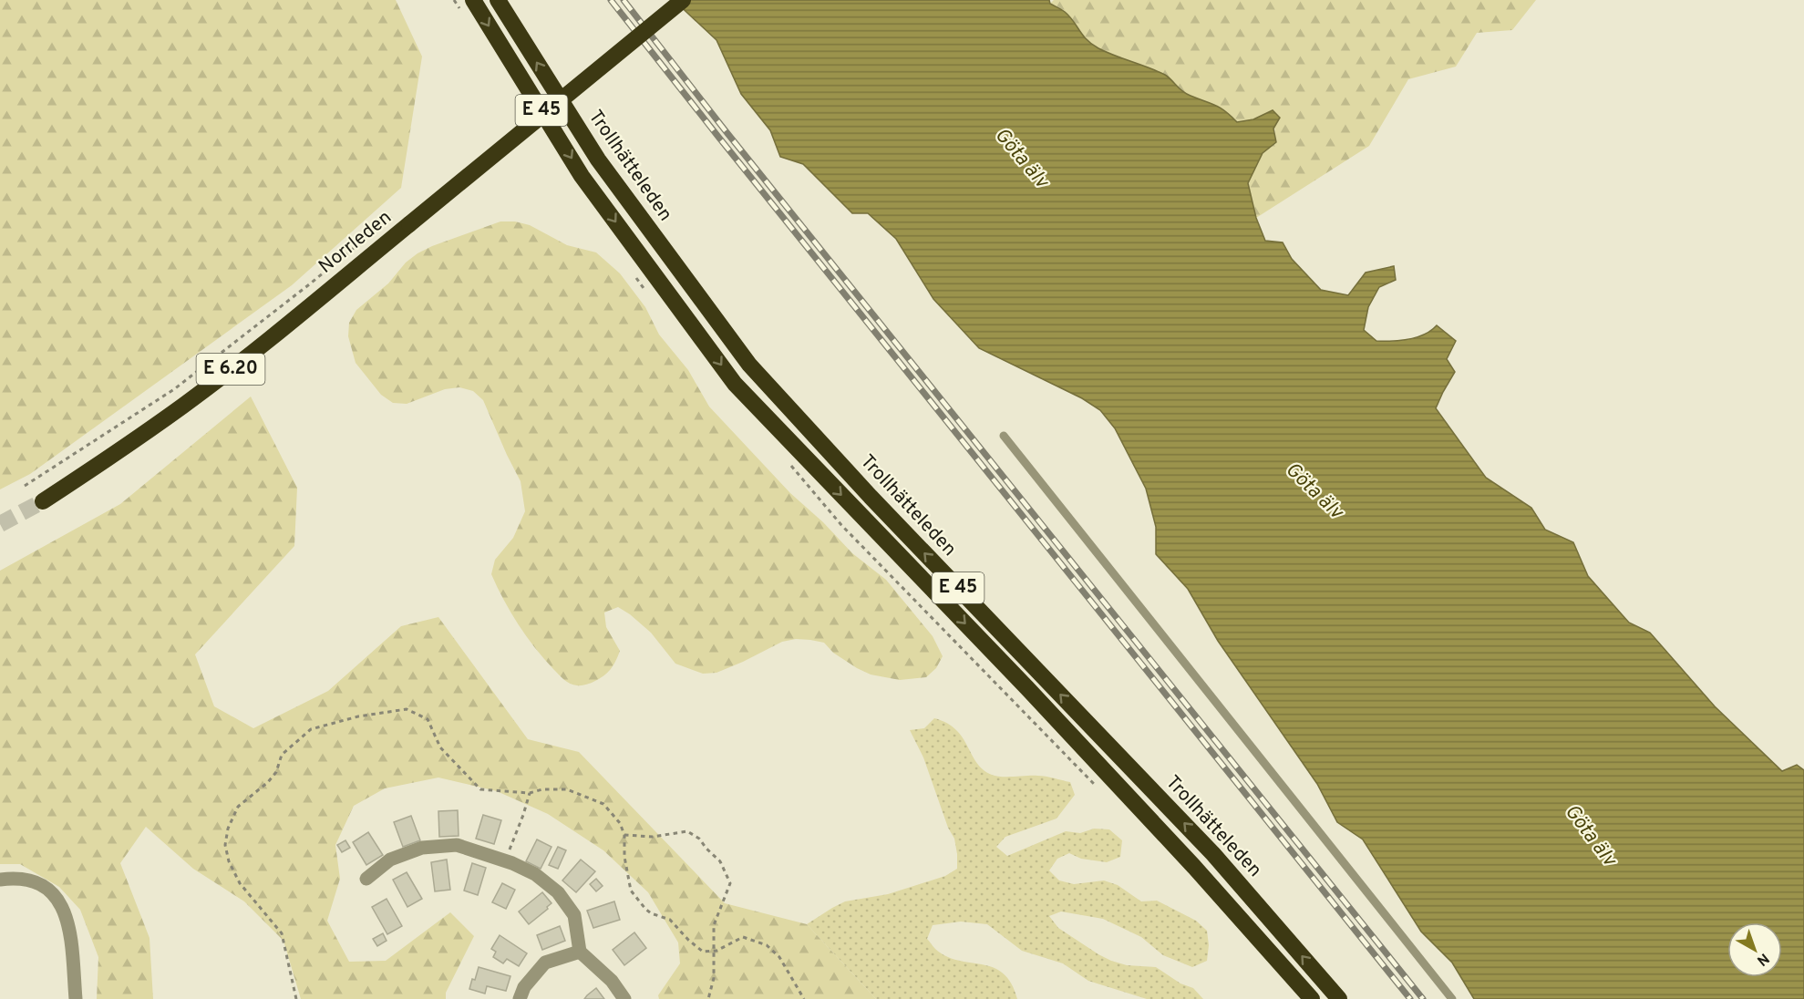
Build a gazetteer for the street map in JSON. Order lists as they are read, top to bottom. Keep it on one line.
{"streets":{"highway":["E 45","Trollhätteleden","Norrleden","E 6.20"]},"water":["Göta älv"],"north":"bottom right"}
